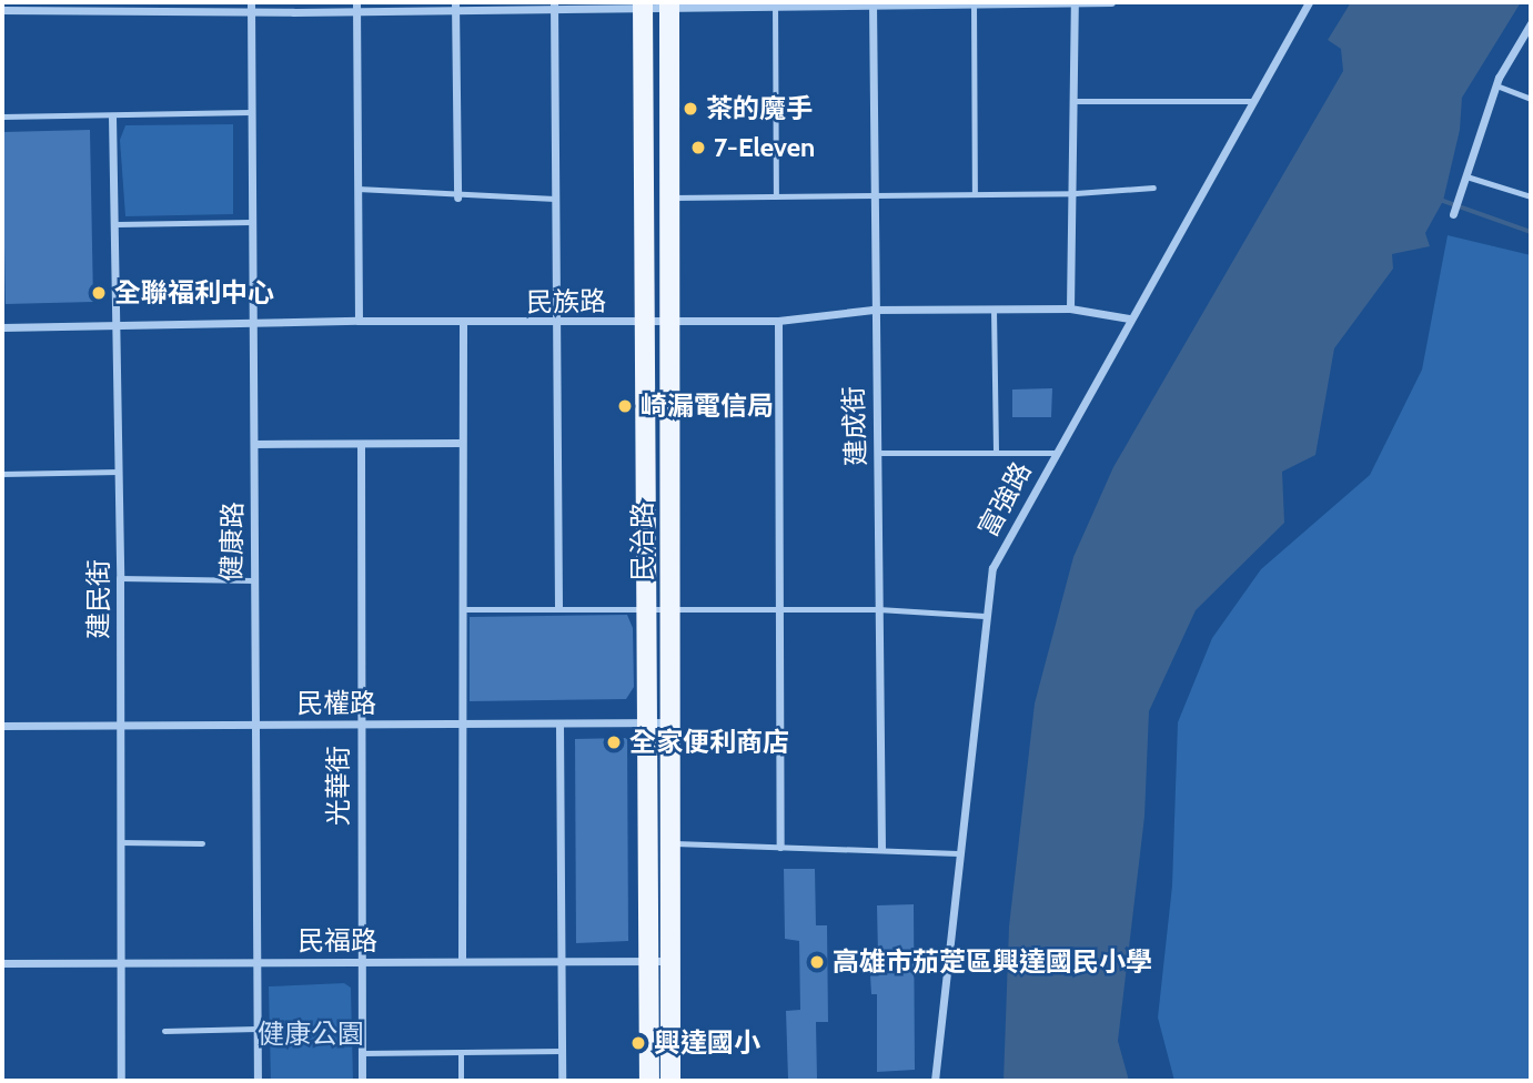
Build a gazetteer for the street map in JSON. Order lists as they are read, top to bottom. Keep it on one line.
{"streets":{"main road":["民治路"],"street":["民族路","建成街","富強路","健康路","建民街","民權路","光華街","民福路"]},"crossings":[["民族路","建成街"],["民族路","富強路"],["民族路","健康路"],["民族路","民治路"],["民族路","建民街"],["健康路","民權路"],["健康路","民福路"],["民治路","民權路"],["民治路","民福路"],["建民街","民權路"],["建民街","民福路"],["民權路","光華街"],["光華街","民福路"]],"parks":["健康公園"],"places":["茶的魔手","7-Eleven","全聯福利中心","崎漏電信局","全家便利商店","高雄市茄萣區興達國民小學","興達國小"]}
